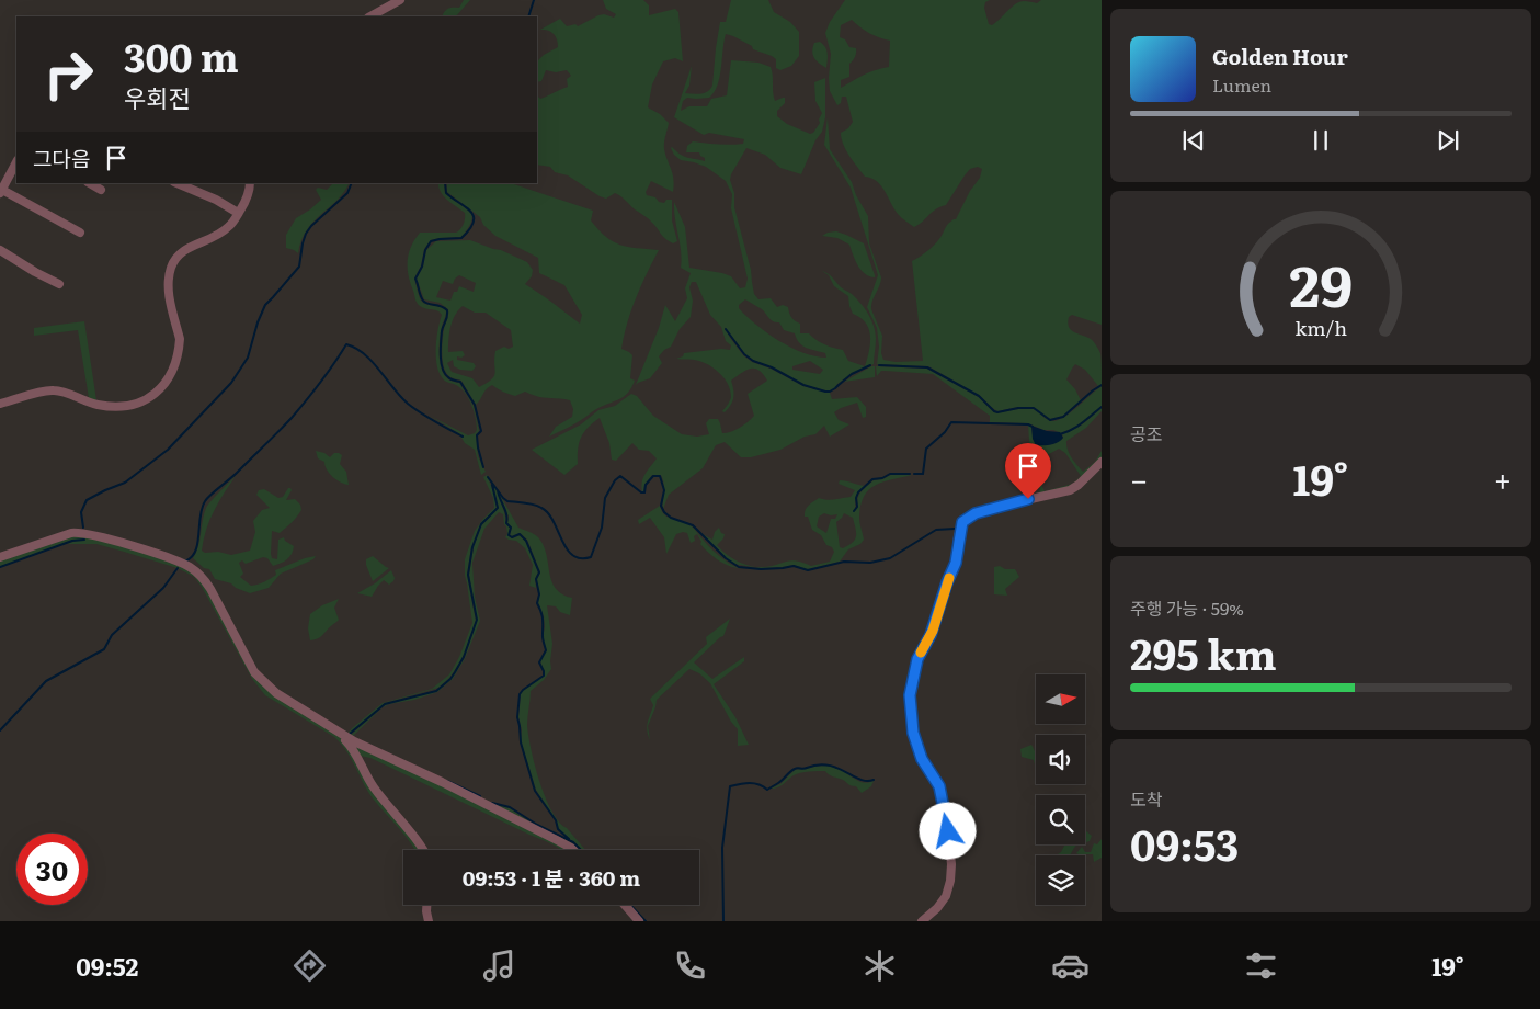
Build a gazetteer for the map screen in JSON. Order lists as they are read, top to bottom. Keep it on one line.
{"north":"right","page":{"turn":["300 m","우회전"],"song":["Golden Hour","Lumen"],"then":"그다음","tile":["공조",["주행 가능 · 59%","295 km"],["도착","09:53"]],"heat":["−","19°","+"],"limit":"30","trip":"09:53 · 1 분 · 360 m","tabs":["09:52","19°"],"gauge":["29","km/h"]}}
